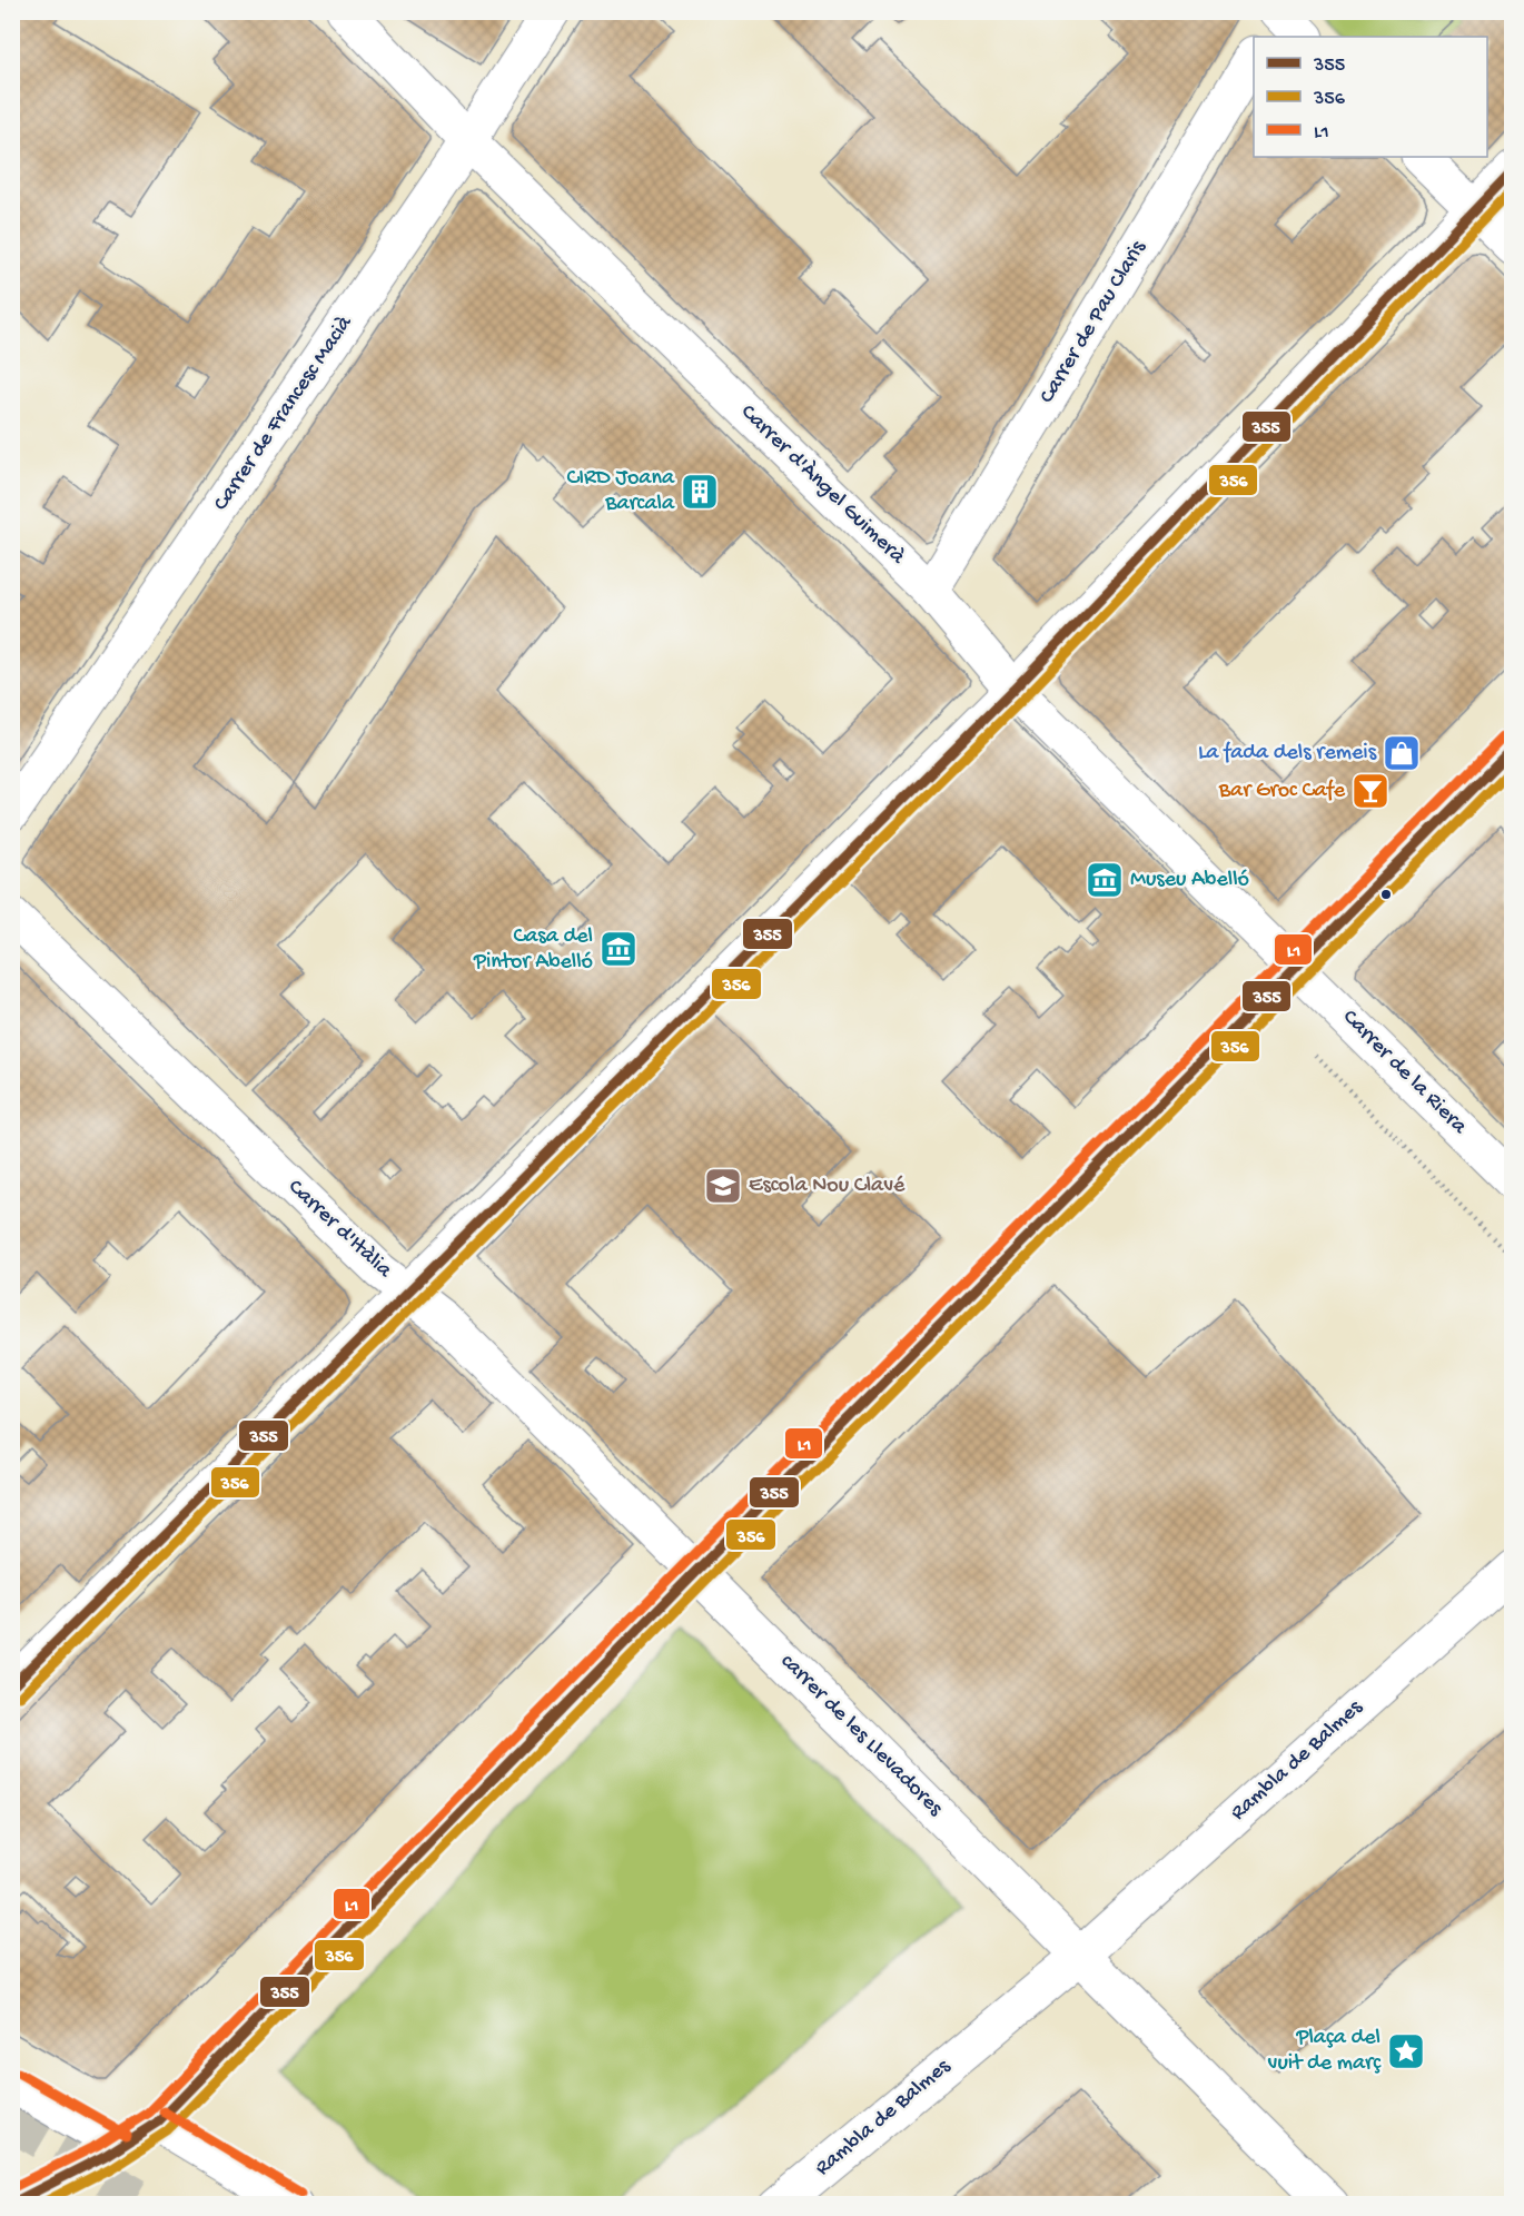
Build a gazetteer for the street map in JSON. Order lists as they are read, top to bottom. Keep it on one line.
{"streets":{"street":["Carrer de Pau Claris","Carrer de Francesc Macià","Carrer d'Àngel Guimerà","Carrer de la Riera","Carrer d'Itàlia","carrer de les Llevadores","Rambla de Balmes"]},"crossings":[["Carrer de Pau Claris","Carrer d'Àngel Guimerà"],["Carrer de Francesc Macià","Carrer d'Àngel Guimerà"],["Carrer d'Àngel Guimerà","Carrer de la Riera"],["Carrer d'Itàlia","carrer de les Llevadores"],["carrer de les Llevadores","Rambla de Balmes"]],"places":{"building":["CIRD Joana Barcala"],"shop":["La fada dels remeis"],"bar":["Bar Groc Cafe"],"museum":["Museu Abelló","Casa del Pintor Abelló"],"school or university":["Escola Nou Clavé"],"place":["Plaça del vuit de març"]},"lines":["transit line 355","transit line 356","transit line L1"],"legend":["355","356","L1"]}
